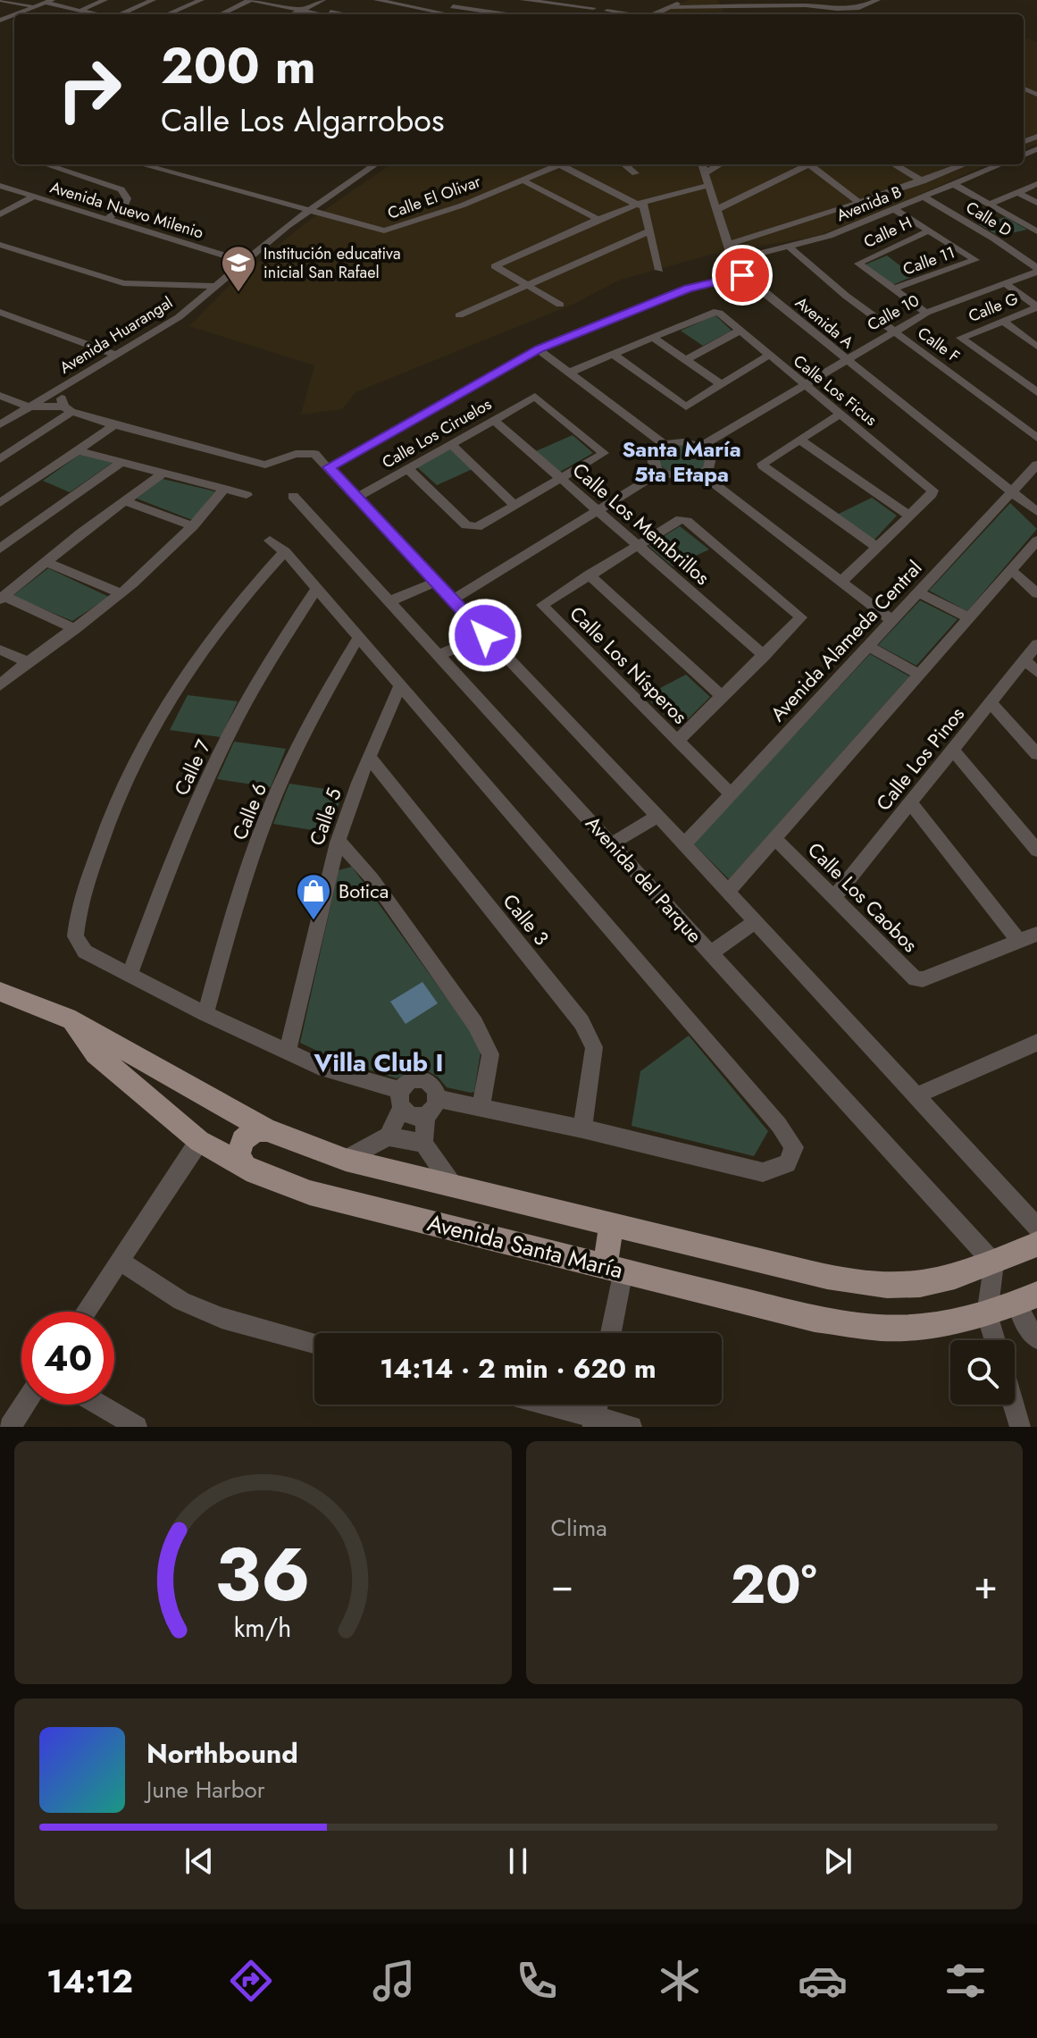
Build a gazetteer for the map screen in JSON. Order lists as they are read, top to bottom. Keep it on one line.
{"streets":{"main road":["Avenida Santa María"],"street":["Calle El Olivar","Avenida B","Avenida Nuevo Milenio","Calle D","Calle H","Calle 11","Calle G","Calle 10","Avenida A","Avenida Huarangal","Calle F","Calle Los Ficus","Calle Los Ciruelos","Calle Los Membrillos","Avenida Alameda Central","Calle Los Nísperos","Calle Los Pinos","Calle 7","Calle 6","Calle 5","Avenida del Parque","Calle Los Caobos","Calle 3"]},"crossings":[["Calle El Olivar","Avenida Huarangal"],["Avenida B","Calle D"],["Avenida B","Avenida A"],["Avenida B","Calle F"],["Avenida Nuevo Milenio","Avenida Huarangal"],["Calle D","Calle 10"],["Calle H","Calle 11"],["Calle H","Calle 10"],["Calle 10","Avenida A"],["Calle 10","Calle F"],["Calle 10","Calle Los Ficus"],["Avenida A","Avenida Alameda Central"],["Calle Los Ciruelos","Calle Los Membrillos"],["Calle Los Membrillos","Calle Los Nísperos"],["Avenida Alameda Central","Calle Los Nísperos"],["Calle Los Pinos","Calle Los Caobos"],["Calle 5","Calle 3"],["Avenida del Parque","Avenida Santa María"]],"districts":["Santa María 5ta Etapa","Villa Club I"],"places":{"school or university":["Institución educativa inicial San Rafael"],"shop":["Botica"]},"page":{"turn":["200 m","Calle Los Algarrobos"],"limit":"40","trip":"14:14 · 2 min · 620 m","tile":"Clima","heat":["−","20°","+"],"song":["Northbound","June Harbor"],"tabs":"14:12","gauge":["36","km/h"]}}
